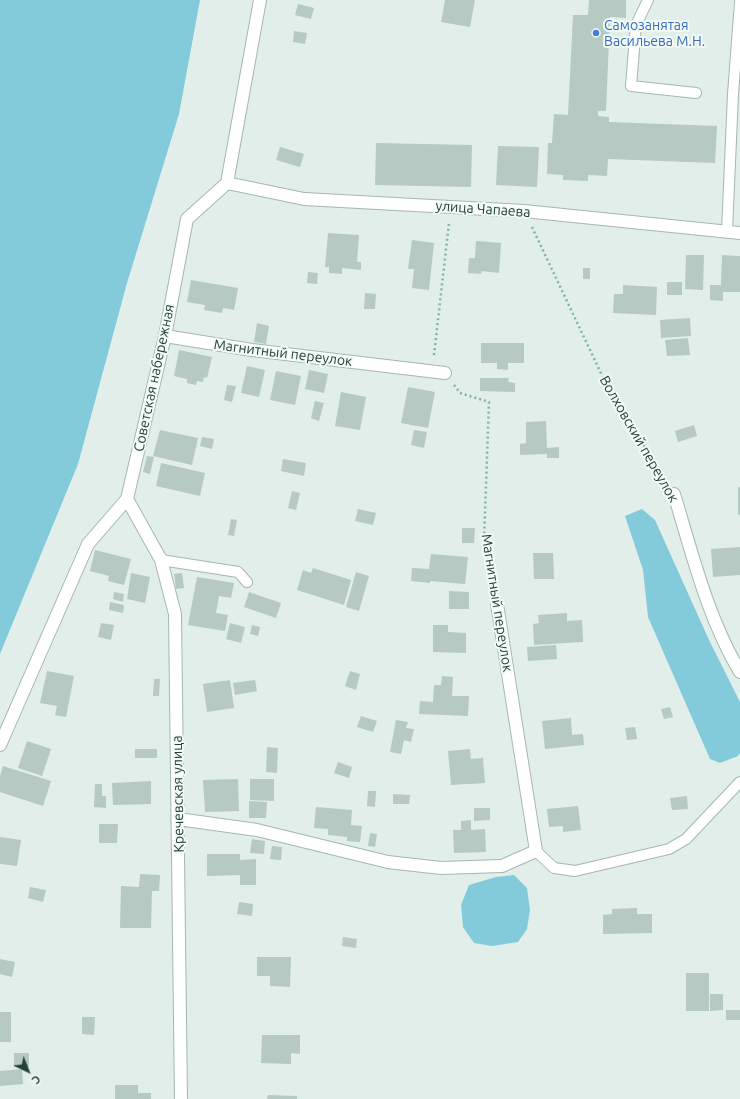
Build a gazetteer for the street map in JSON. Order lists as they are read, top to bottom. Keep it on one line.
{"streets":{"street":["улица Чапаева","Магнитный переулок","Советская набережная","Волховский переулок","Кречевская улица"]},"crossings":[["улица Чапаева","Советская набережная"],["улица Чапаева","Волховский переулок"],["Магнитный переулок","Советская набережная"],["Советская набережная","Кречевская улица"]],"places":["Самозанятая Васильева М.Н."],"north":"bottom right"}
